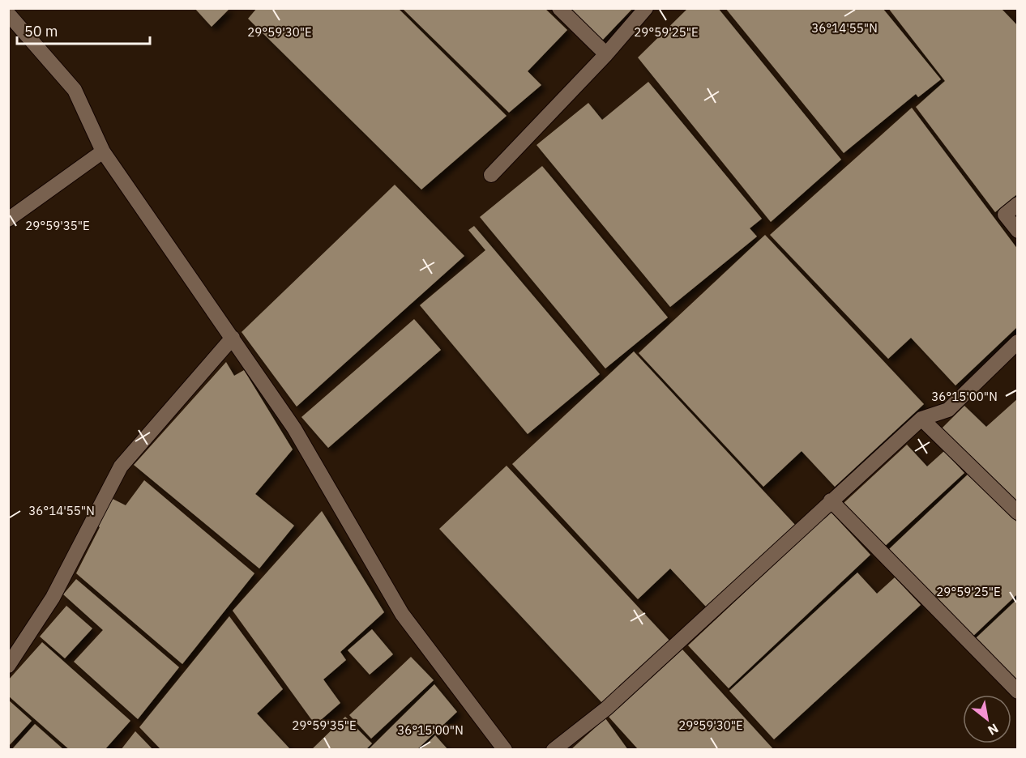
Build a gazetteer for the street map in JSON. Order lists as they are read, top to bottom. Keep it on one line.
{"scale_bar":"50 m","north":"bottom right","coordinates":["36°14'55\"N","29°59'30\"E","29°59'25\"E","29°59'35\"E","36°15'00\"N"]}
